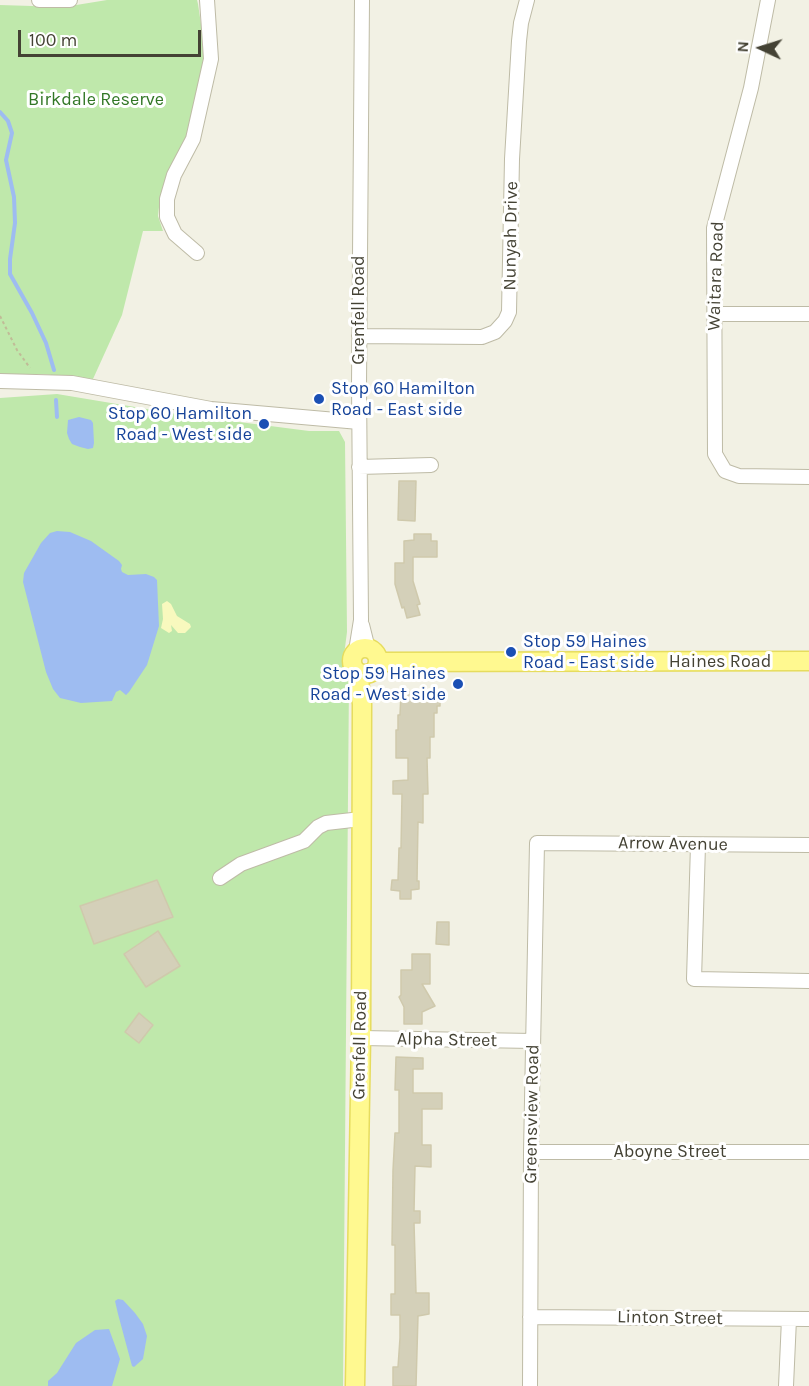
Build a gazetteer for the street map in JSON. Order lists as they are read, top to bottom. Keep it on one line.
{"streets":{"main road":["Grenfell Road","Haines Road"],"street":["Nunyah Drive","Waitara Road","Arrow Avenue","Alpha Street","Greensview Road","Aboyne Street","Linton Street"]},"crossings":[["Nunyah Drive","Grenfell Road"],["Grenfell Road","Haines Road"],["Grenfell Road","Alpha Street"],["Arrow Avenue","Greensview Road"],["Alpha Street","Greensview Road"],["Greensview Road","Aboyne Street"],["Greensview Road","Linton Street"]],"parks":["Birkdale Reserve"],"places":["Stop 60 Hamilton Road - East side","Stop 60 Hamilton Road - West side","Stop 59 Haines Road - East side","Stop 59 Haines Road - West side"],"scale_bar":"100 m","north":"left"}
